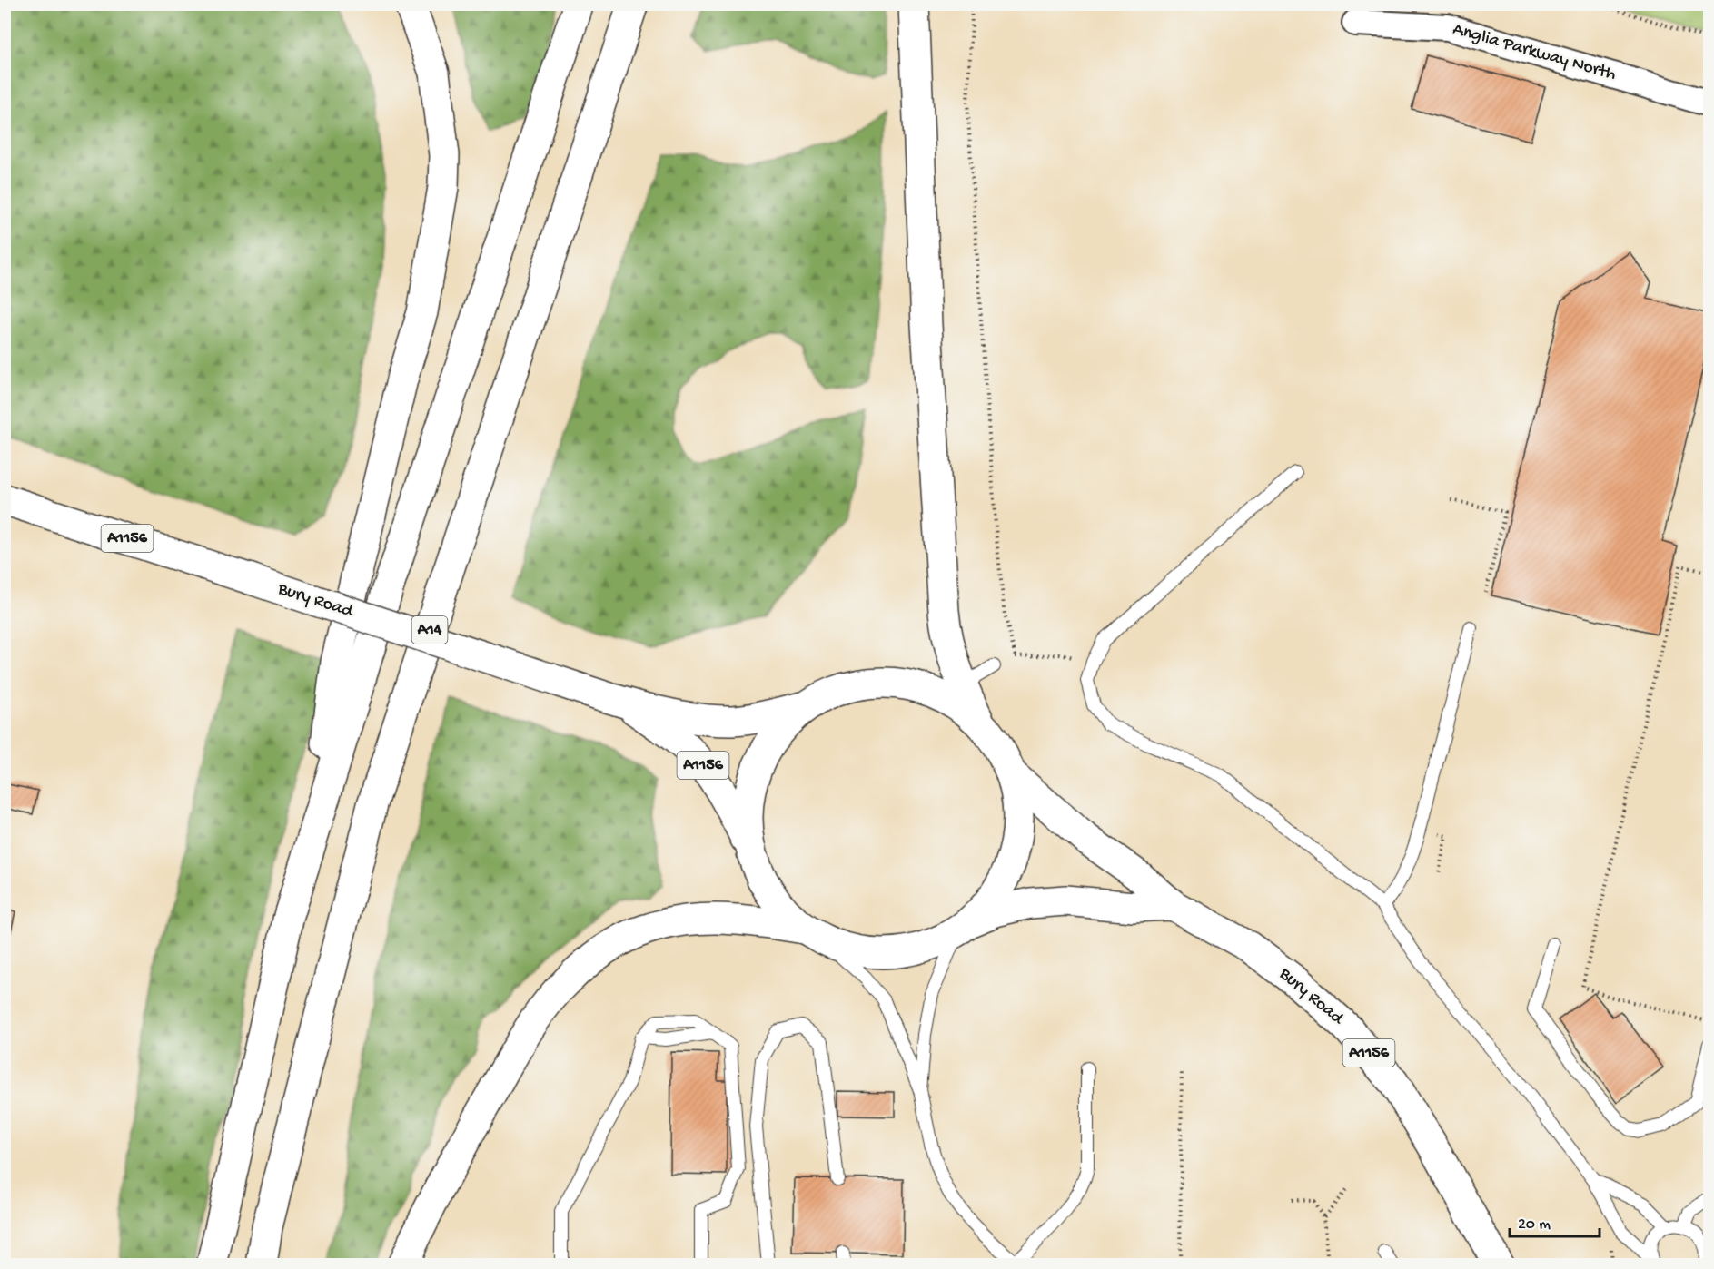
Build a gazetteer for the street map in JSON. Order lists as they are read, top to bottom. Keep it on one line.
{"streets":{"main road":["A1156","Bury Road","A14"],"street":["Anglia Parkway North"]},"scale_bar":"20 m"}
